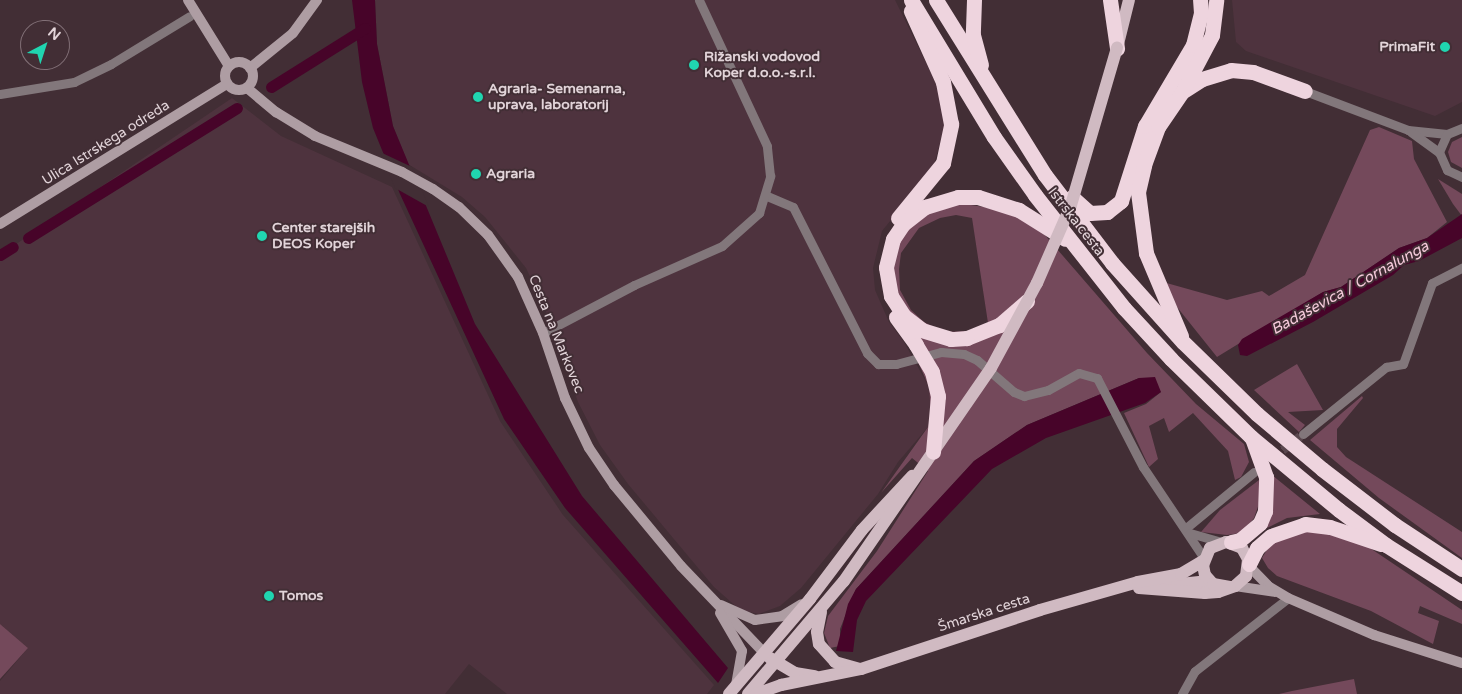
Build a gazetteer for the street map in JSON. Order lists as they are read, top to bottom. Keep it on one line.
{"streets":{"highway":["Istrska cesta"],"main road":["Cesta na Markovec","Šmarska cesta"],"street":["Ulica Istrskega odreda"]},"crossings":[["Ulica Istrskega odreda","Cesta na Markovec"],["Cesta na Markovec","Šmarska cesta"]],"water":["Badaševica / Cornalunga"],"places":["PrimaFit","Rižanski vodovod Koper d.o.o.-s.r.l.","Agraria- Semenarna, uprava, laboratorij","Agraria","Center starejših DEOS Koper","Tomos"],"north":"top right"}
